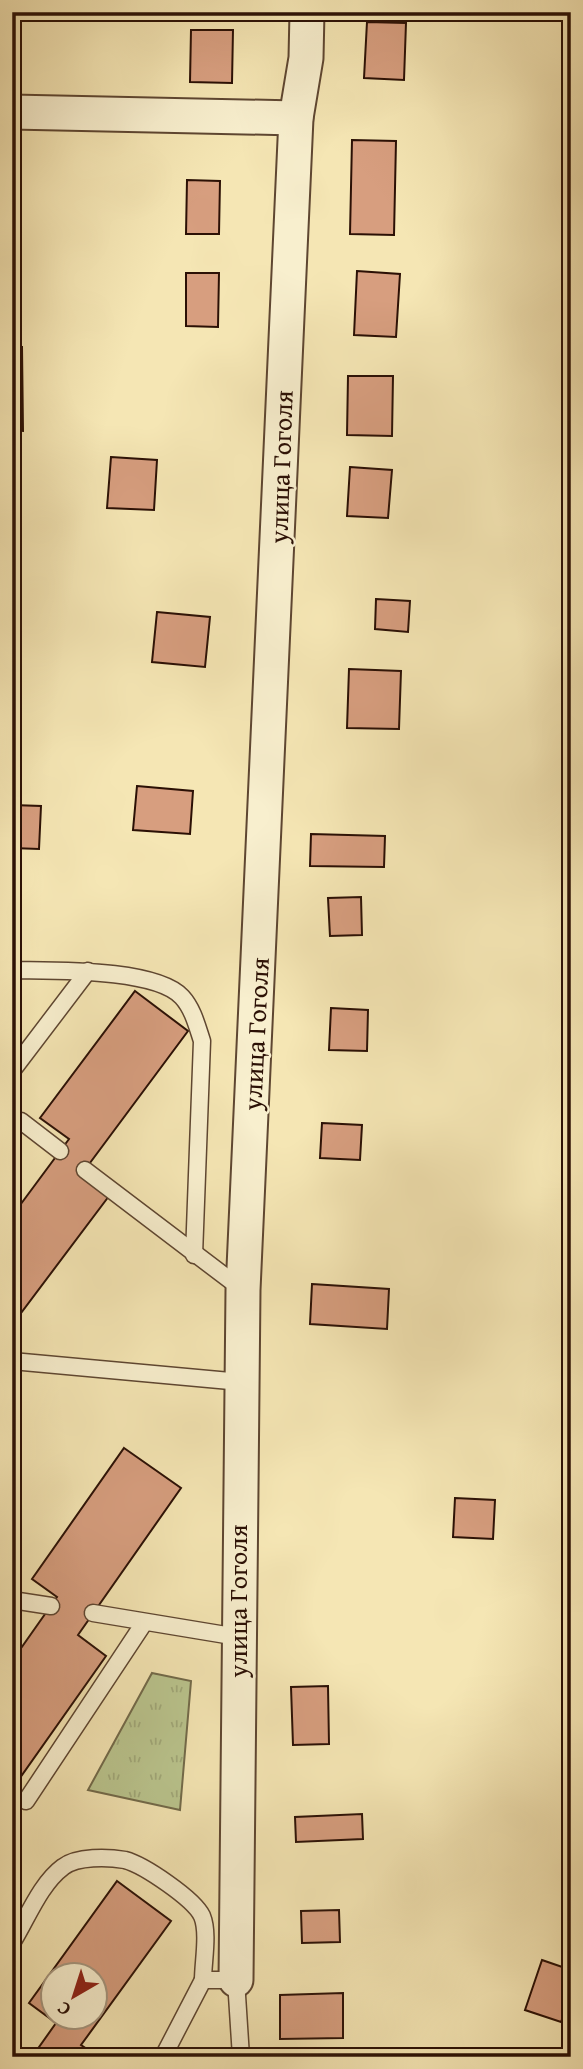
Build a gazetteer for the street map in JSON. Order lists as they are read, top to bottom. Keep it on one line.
{"streets":{"street":["улица Гоголя"]},"north":"bottom left"}
